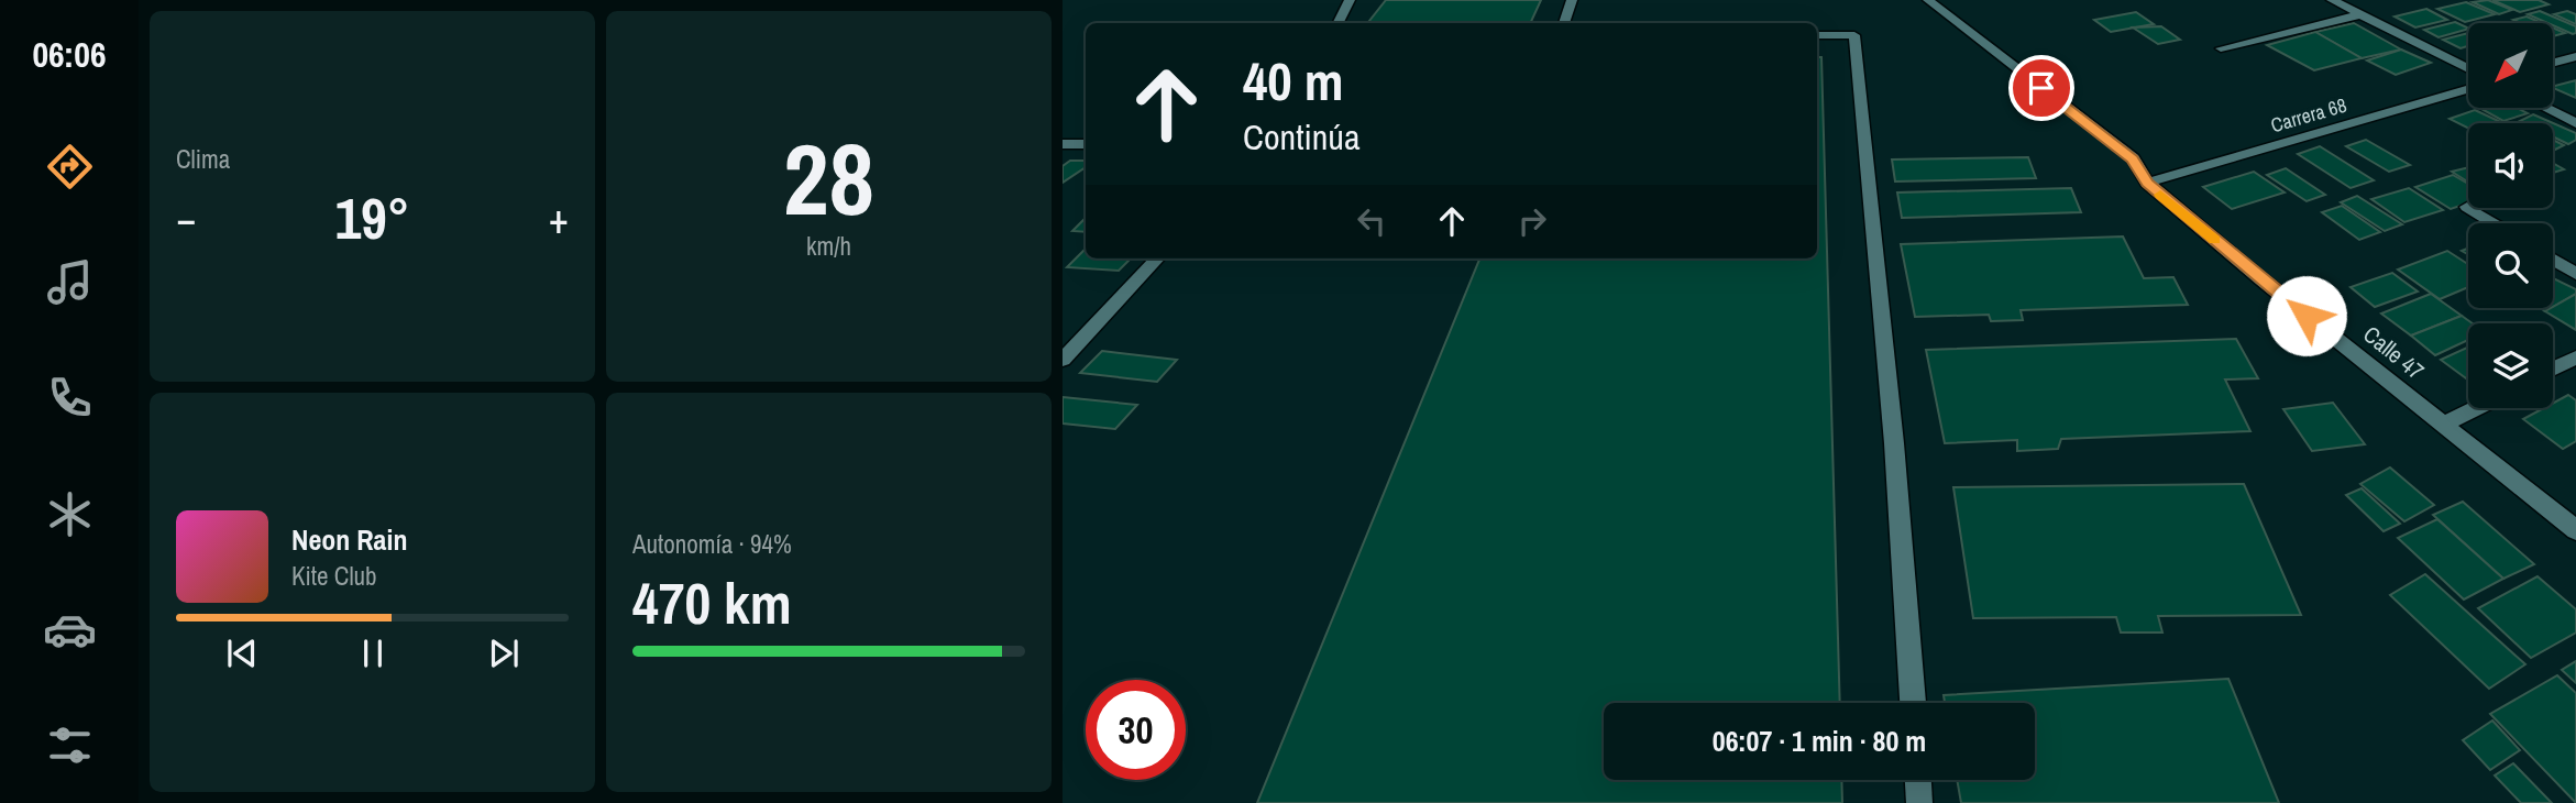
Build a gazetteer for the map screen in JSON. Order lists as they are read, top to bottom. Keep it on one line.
{"streets":{"street":["Carrera 68","Calle 47"]},"crossings":[["Carrera 68","Calle 47"]],"north":"bottom left","page":{"tabs":"06:06","tile":["Clima",["28","km/h"],["Autonomía · 94%","470 km"]],"turn":["40 m","Continúa"],"heat":["−","19°","+"],"song":["Neon Rain","Kite Club"],"limit":"30","trip":"06:07 · 1 min · 80 m"}}
